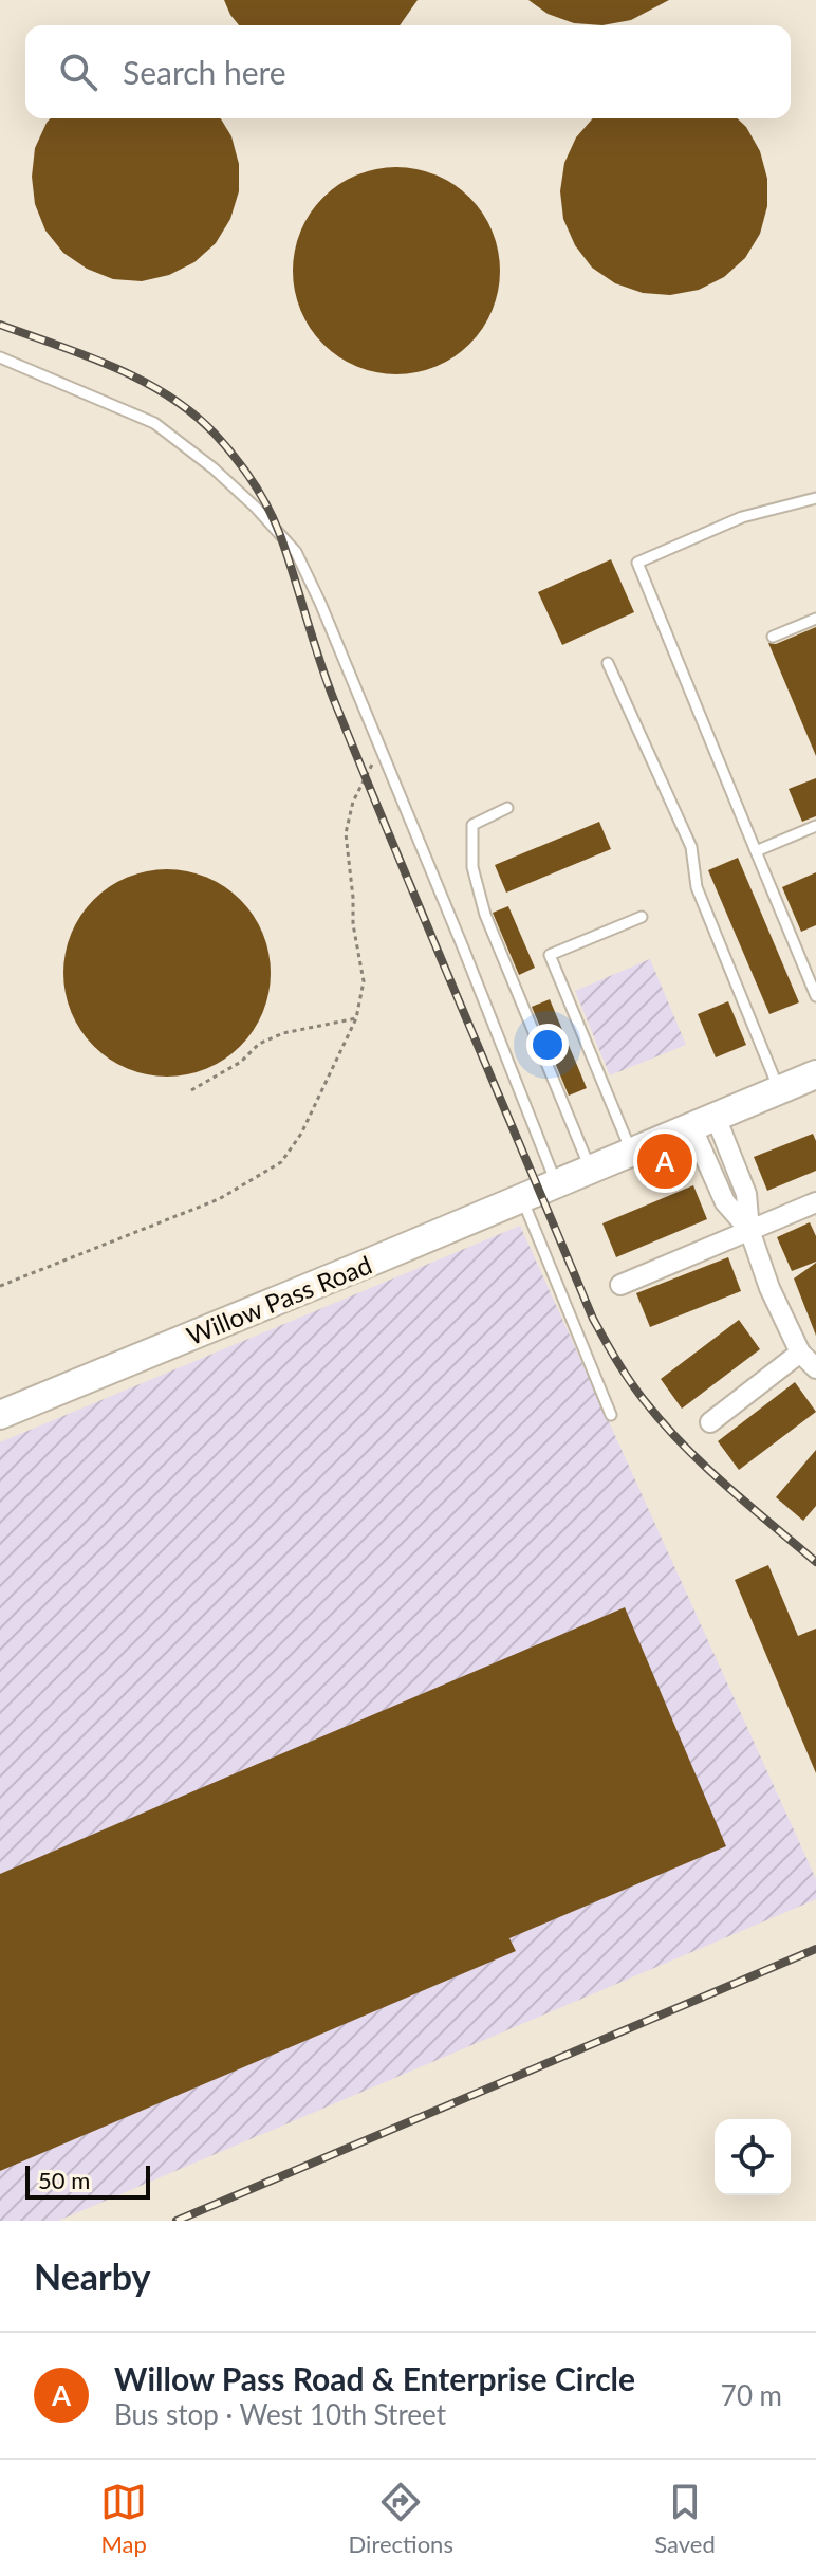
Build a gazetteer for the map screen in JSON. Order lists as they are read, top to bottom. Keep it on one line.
{"streets":{"main road":["Willow Pass Road"]},"scale_bar":"50 m","page":{"search":"Search here","pins":"A","scale":"50 m","heading":"Nearby","list":[{"mark":"A","name":"Willow Pass Road & Enterprise Circle","note":"Bus stop · West 10th Street","value":"70 m"}],"nav":["Map","Directions","Saved"]}}
